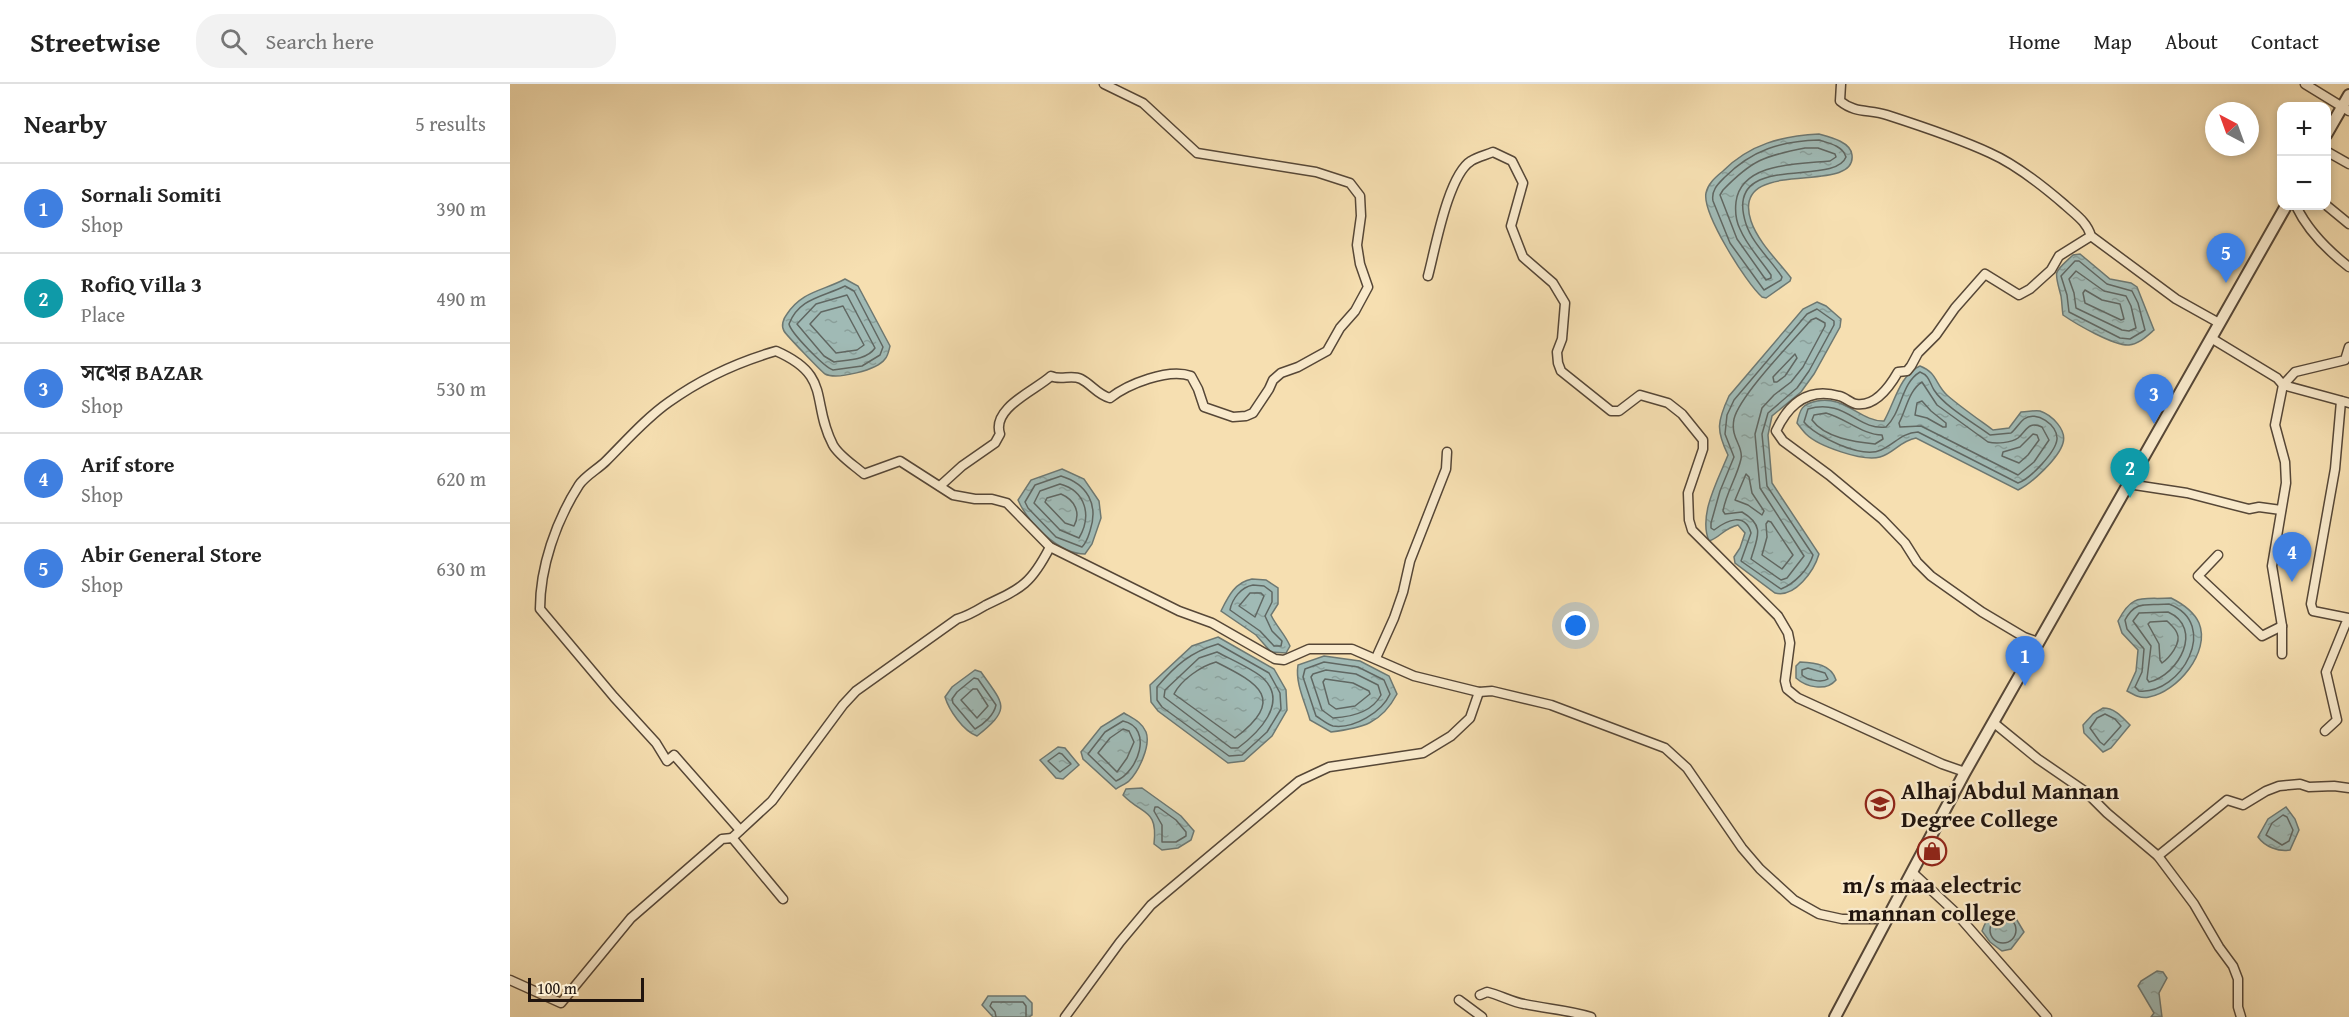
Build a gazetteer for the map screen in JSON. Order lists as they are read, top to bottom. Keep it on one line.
{"places":{"school or university":["Alhaj Abdul Mannan Degree College"],"shop":["m/s maa electric mannan college"]},"scale_bar":"100 m","north":"top left","page":{"header":"Streetwise","search":"Search here","nav":["Home","Map","About","Contact"],"heading":["Nearby","5 results"],"map_buttons":["+","−"],"list":[{"mark":"1","name":"Sornali Somiti","note":"Shop","value":"390 m"},{"mark":"2","name":"RofiQ Villa 3","note":"Place","value":"490 m"},{"mark":"3","name":"সখের BAZAR","note":"Shop","value":"530 m"},{"mark":"4","name":"Arif store","note":"Shop","value":"620 m"},{"mark":"5","name":"Abir General Store","note":"Shop","value":"630 m"}],"pins":["5","3","2","4","1"],"scale":"100 m"}}
